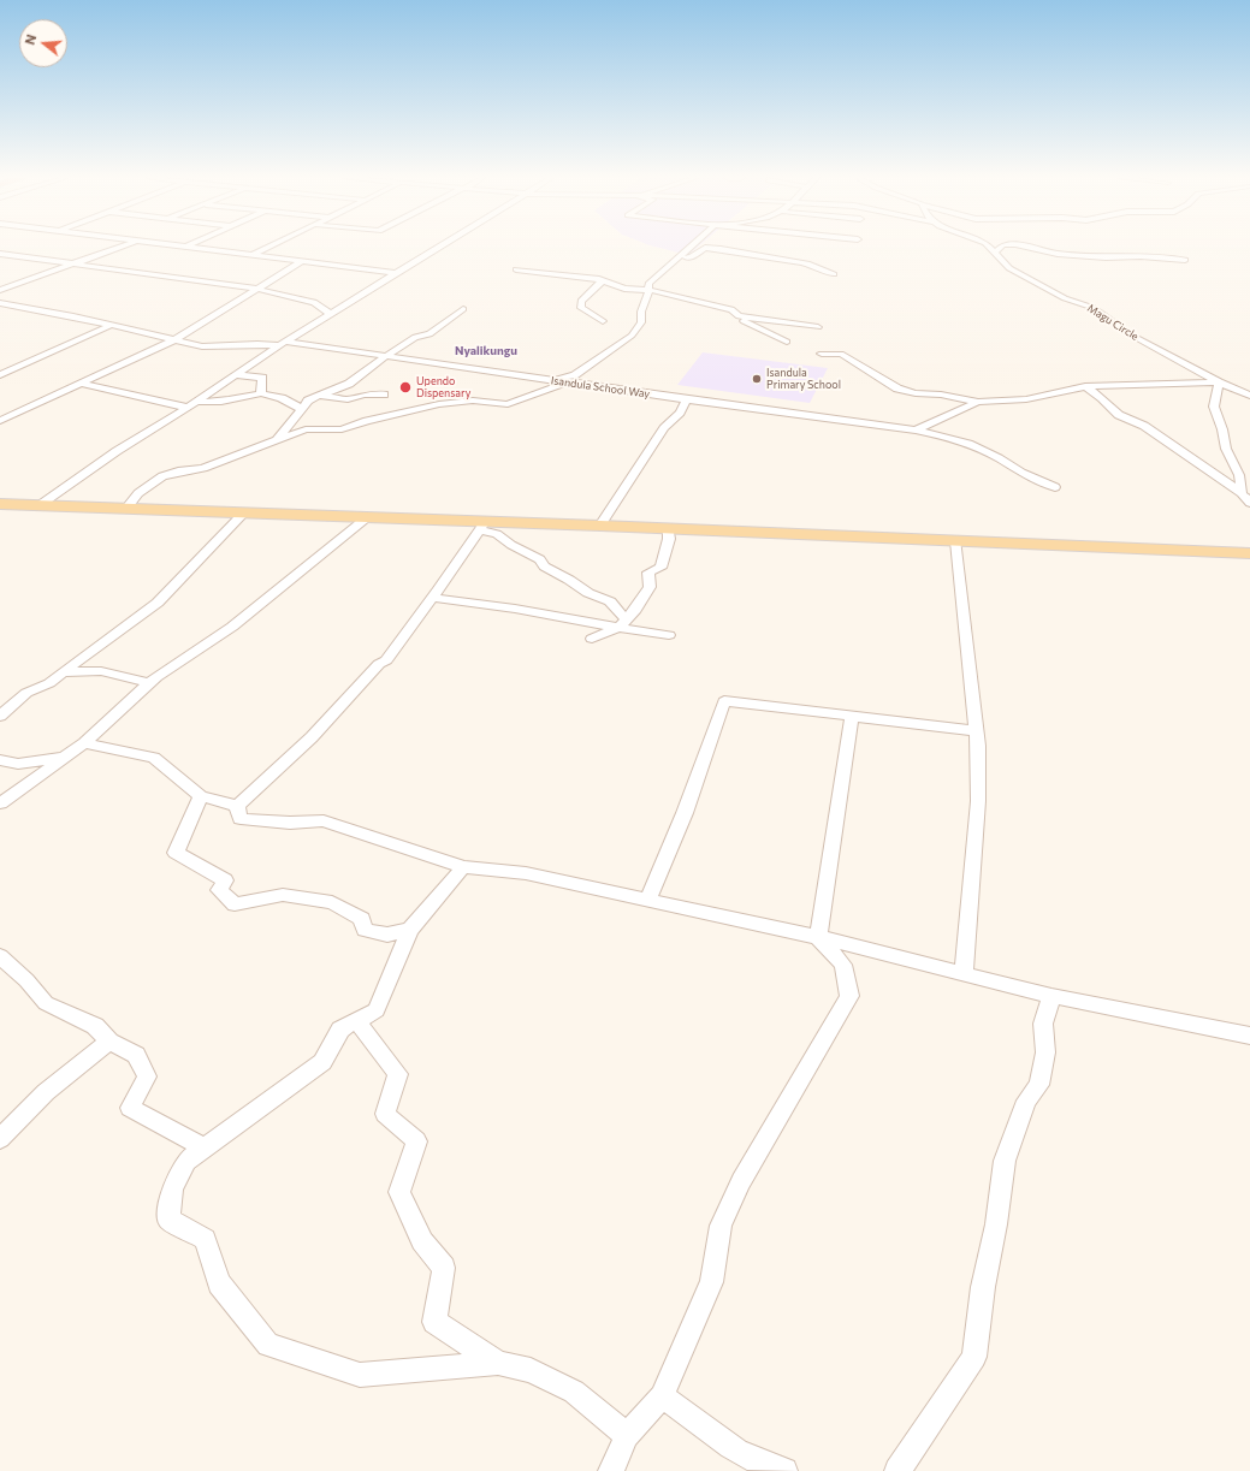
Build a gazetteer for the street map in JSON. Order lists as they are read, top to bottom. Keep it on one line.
{"streets":{"street":["Magu Circle","Isandula School Way"]},"districts":["Nyalikungu"],"places":["Isandula Primary School","Upendo Dispensary"],"north":"left"}
